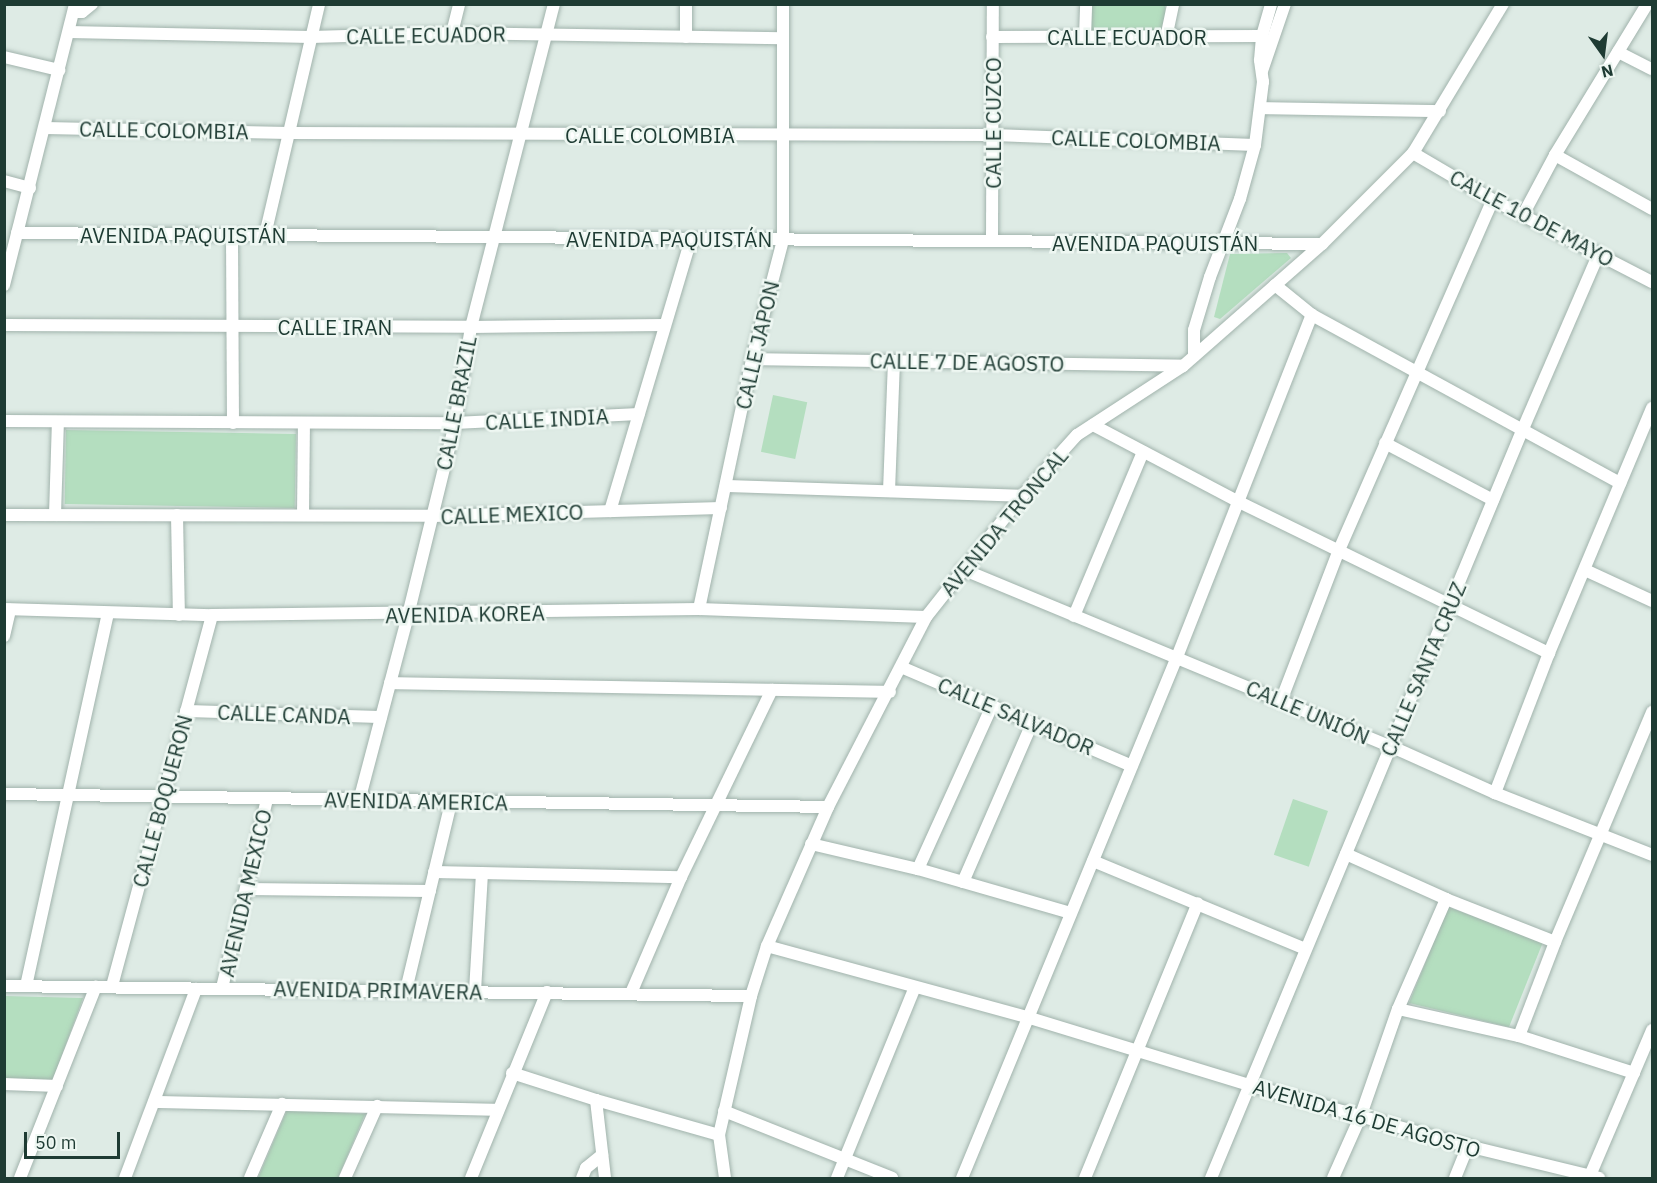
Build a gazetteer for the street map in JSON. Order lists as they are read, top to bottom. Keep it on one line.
{"streets":{"street":["CALLE ECUADOR","CALLE CUZCO","CALLE COLOMBIA","CALLE 10 DE MAYO","AVENIDA PAQUISTÁN","CALLE IRAN","CALLE JAPON","CALLE 7 DE AGOSTO","CALLE BRAZIL","CALLE INDIA","CALLE MEXICO","AVENIDA TRONCAL","AVENIDA KOREA","CALLE SANTA CRUZ","CALLE UNIÓN","CALLE CANDA","CALLE SALVADOR","CALLE BOQUERON","AVENIDA AMERICA","AVENIDA MEXICO","AVENIDA PRIMAVERA","AVENIDA 16 DE AGOSTO"]},"crossings":[["CALLE ECUADOR","CALLE CUZCO"],["CALLE ECUADOR","CALLE JAPON"],["CALLE ECUADOR","CALLE BRAZIL"],["CALLE CUZCO","CALLE COLOMBIA"],["CALLE CUZCO","AVENIDA PAQUISTÁN"],["CALLE COLOMBIA","CALLE JAPON"],["CALLE COLOMBIA","CALLE BRAZIL"],["CALLE 10 DE MAYO","AVENIDA TRONCAL"],["CALLE 10 DE MAYO","CALLE SANTA CRUZ"],["AVENIDA PAQUISTÁN","CALLE JAPON"],["AVENIDA PAQUISTÁN","CALLE BRAZIL"],["AVENIDA PAQUISTÁN","AVENIDA TRONCAL"],["CALLE IRAN","CALLE BRAZIL"],["CALLE JAPON","CALLE 7 DE AGOSTO"],["CALLE JAPON","CALLE MEXICO"],["CALLE JAPON","AVENIDA KOREA"],["CALLE 7 DE AGOSTO","AVENIDA TRONCAL"],["CALLE BRAZIL","CALLE INDIA"],["CALLE BRAZIL","CALLE MEXICO"],["CALLE BRAZIL","AVENIDA KOREA"],["CALLE BRAZIL","CALLE CANDA"],["CALLE BRAZIL","AVENIDA AMERICA"],["AVENIDA TRONCAL","AVENIDA KOREA"],["AVENIDA TRONCAL","CALLE UNIÓN"],["AVENIDA TRONCAL","CALLE SALVADOR"],["AVENIDA TRONCAL","AVENIDA AMERICA"],["AVENIDA TRONCAL","AVENIDA PRIMAVERA"],["AVENIDA TRONCAL","AVENIDA 16 DE AGOSTO"],["AVENIDA KOREA","CALLE BOQUERON"],["CALLE SANTA CRUZ","CALLE UNIÓN"],["CALLE SANTA CRUZ","AVENIDA 16 DE AGOSTO"],["CALLE CANDA","CALLE BOQUERON"],["CALLE BOQUERON","AVENIDA AMERICA"],["CALLE BOQUERON","AVENIDA PRIMAVERA"],["AVENIDA AMERICA","AVENIDA MEXICO"],["AVENIDA MEXICO","AVENIDA PRIMAVERA"]],"scale_bar":"50 m","north":"bottom"}
